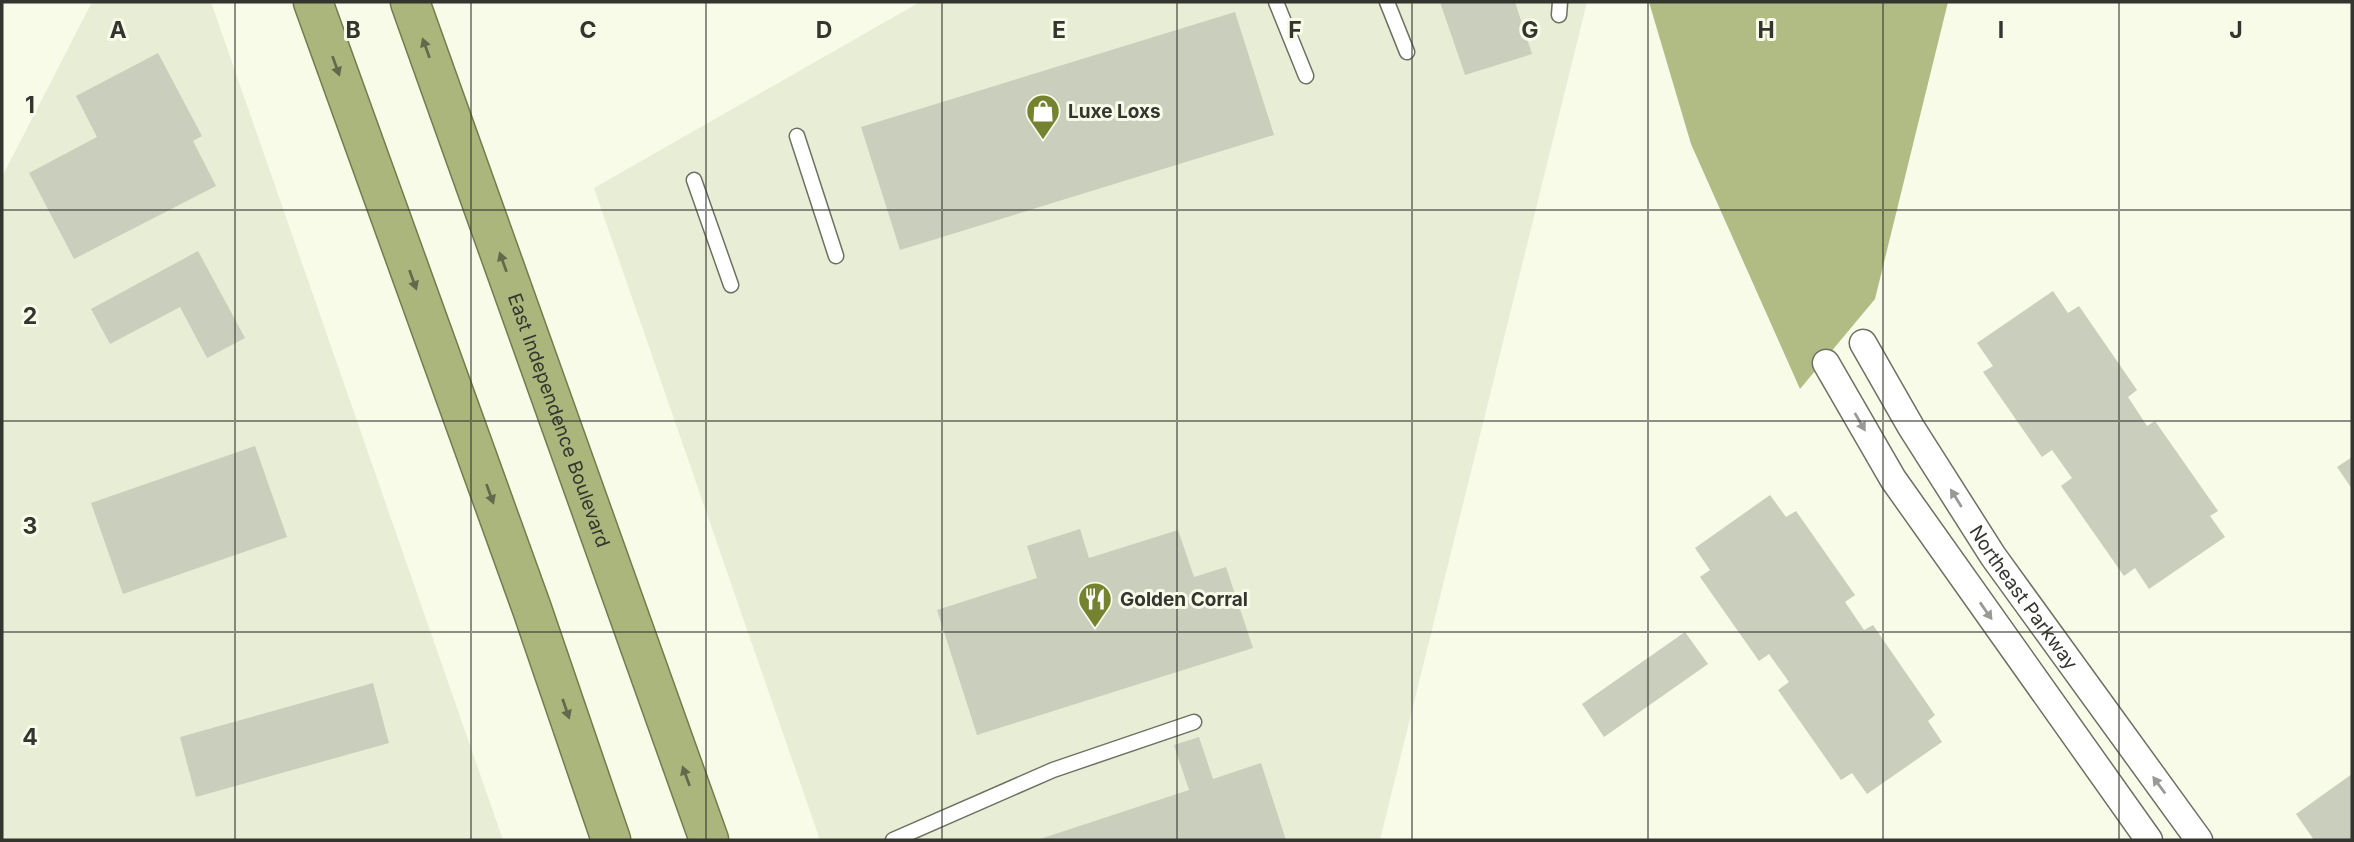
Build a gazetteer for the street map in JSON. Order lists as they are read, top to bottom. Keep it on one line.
{"streets":{"highway":["East Independence Boulevard"],"street":["Northeast Parkway"]},"places":{"shop":["Luxe Loxs"],"restaurant":["Golden Corral"]},"grid":{"columns":["A","B","C","D","E","F","G","H","I","J"],"rows":["1","2","3","4"]}}
